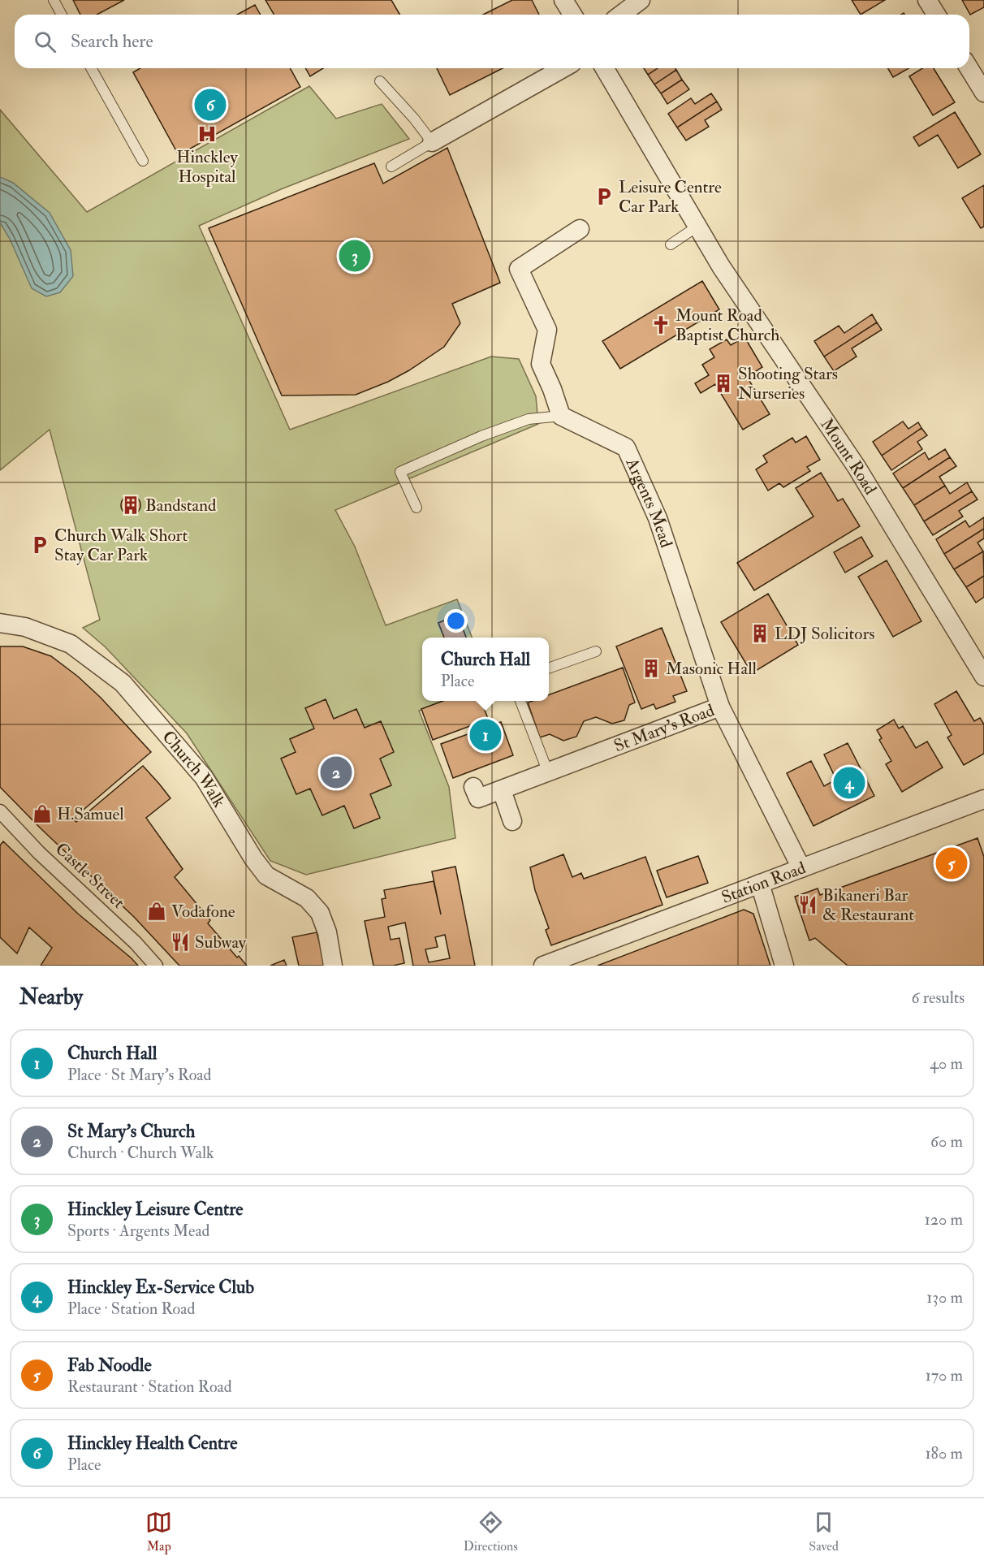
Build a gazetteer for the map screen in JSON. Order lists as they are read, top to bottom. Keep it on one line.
{"streets":{"street":["Mount Road","Argents Mead","St Mary's Road","Church Walk","Castle Street","Station Road"]},"crossings":[["Argents Mead","St Mary's Road"],["St Mary's Road","Station Road"]],"places":{"hospital":["Hinckley Hospital"],"parking":["Leisure Centre Car Park","Church Walk Short Stay Car Park"],"church":["Mount Road Baptist Church"],"building":["Shooting Stars Nurseries","Bandstand","LDJ Solicitors","Masonic Hall"],"shop":["H.Samuel","Vodafone"],"restaurant":["Bikaneri Bar & Restaurant","Subway"]},"page":{"search":"Search here","pins":["6","3","1","2","4","5"],"popup":["Church Hall","Place"],"heading":["Nearby","6 results"],"list":[{"mark":"1","name":"Church Hall","note":"Place · St Mary's Road","value":"40 m"},{"mark":"2","name":"St Mary's Church","note":"Church · Church Walk","value":"60 m"},{"mark":"3","name":"Hinckley Leisure Centre","note":"Sports · Argents Mead","value":"120 m"},{"mark":"4","name":"Hinckley Ex-Service Club","note":"Place · Station Road","value":"130 m"},{"mark":"5","name":"Fab Noodle","note":"Restaurant · Station Road","value":"170 m"},{"mark":"6","name":"Hinckley Health Centre","note":"Place","value":"180 m"}],"nav":["Map","Directions","Saved"]}}
